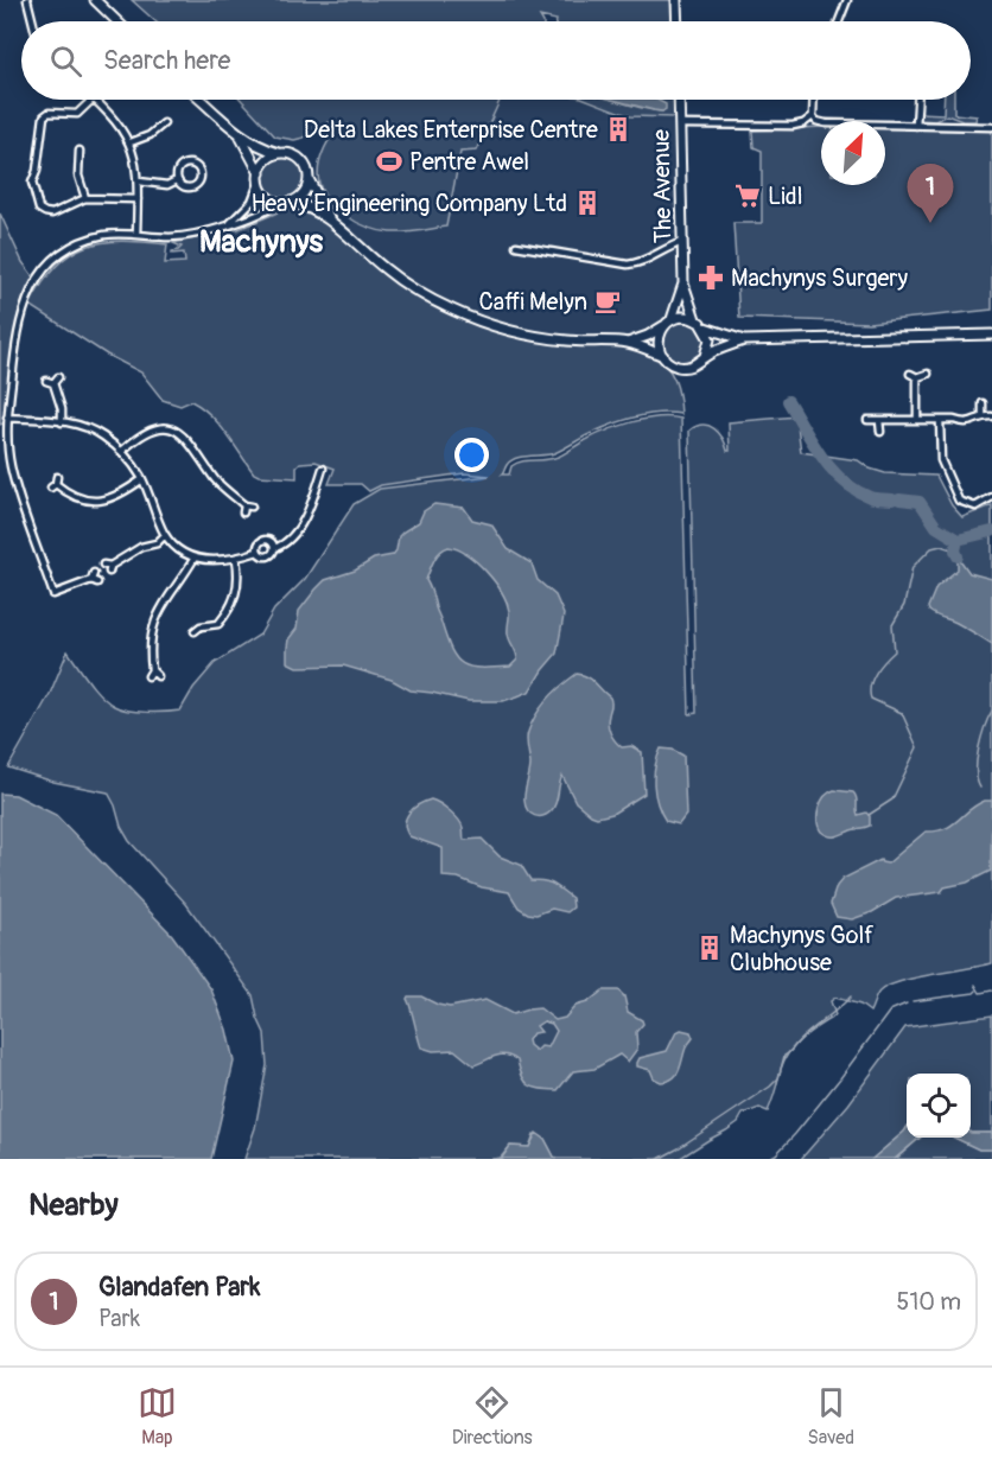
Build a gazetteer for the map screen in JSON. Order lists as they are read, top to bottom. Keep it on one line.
{"streets":{"main road":["The Avenue"]},"districts":["Machynys"],"places":{"building":["Delta Lakes Enterprise Centre","Heavy Engineering Company Ltd","Machynys Golf Clubhouse"],"sports":["Pentre Awel"],"supermarket":["Lidl"],"pharmacy":["Machynys Surgery"],"cafe":["Caffi Melyn"]},"north":"top right","page":{"search":"Search here","pins":"1","heading":"Nearby","list":[{"mark":"1","name":"Glandafen Park","note":"Park","value":"510 m"}],"nav":["Map","Directions","Saved"]}}
